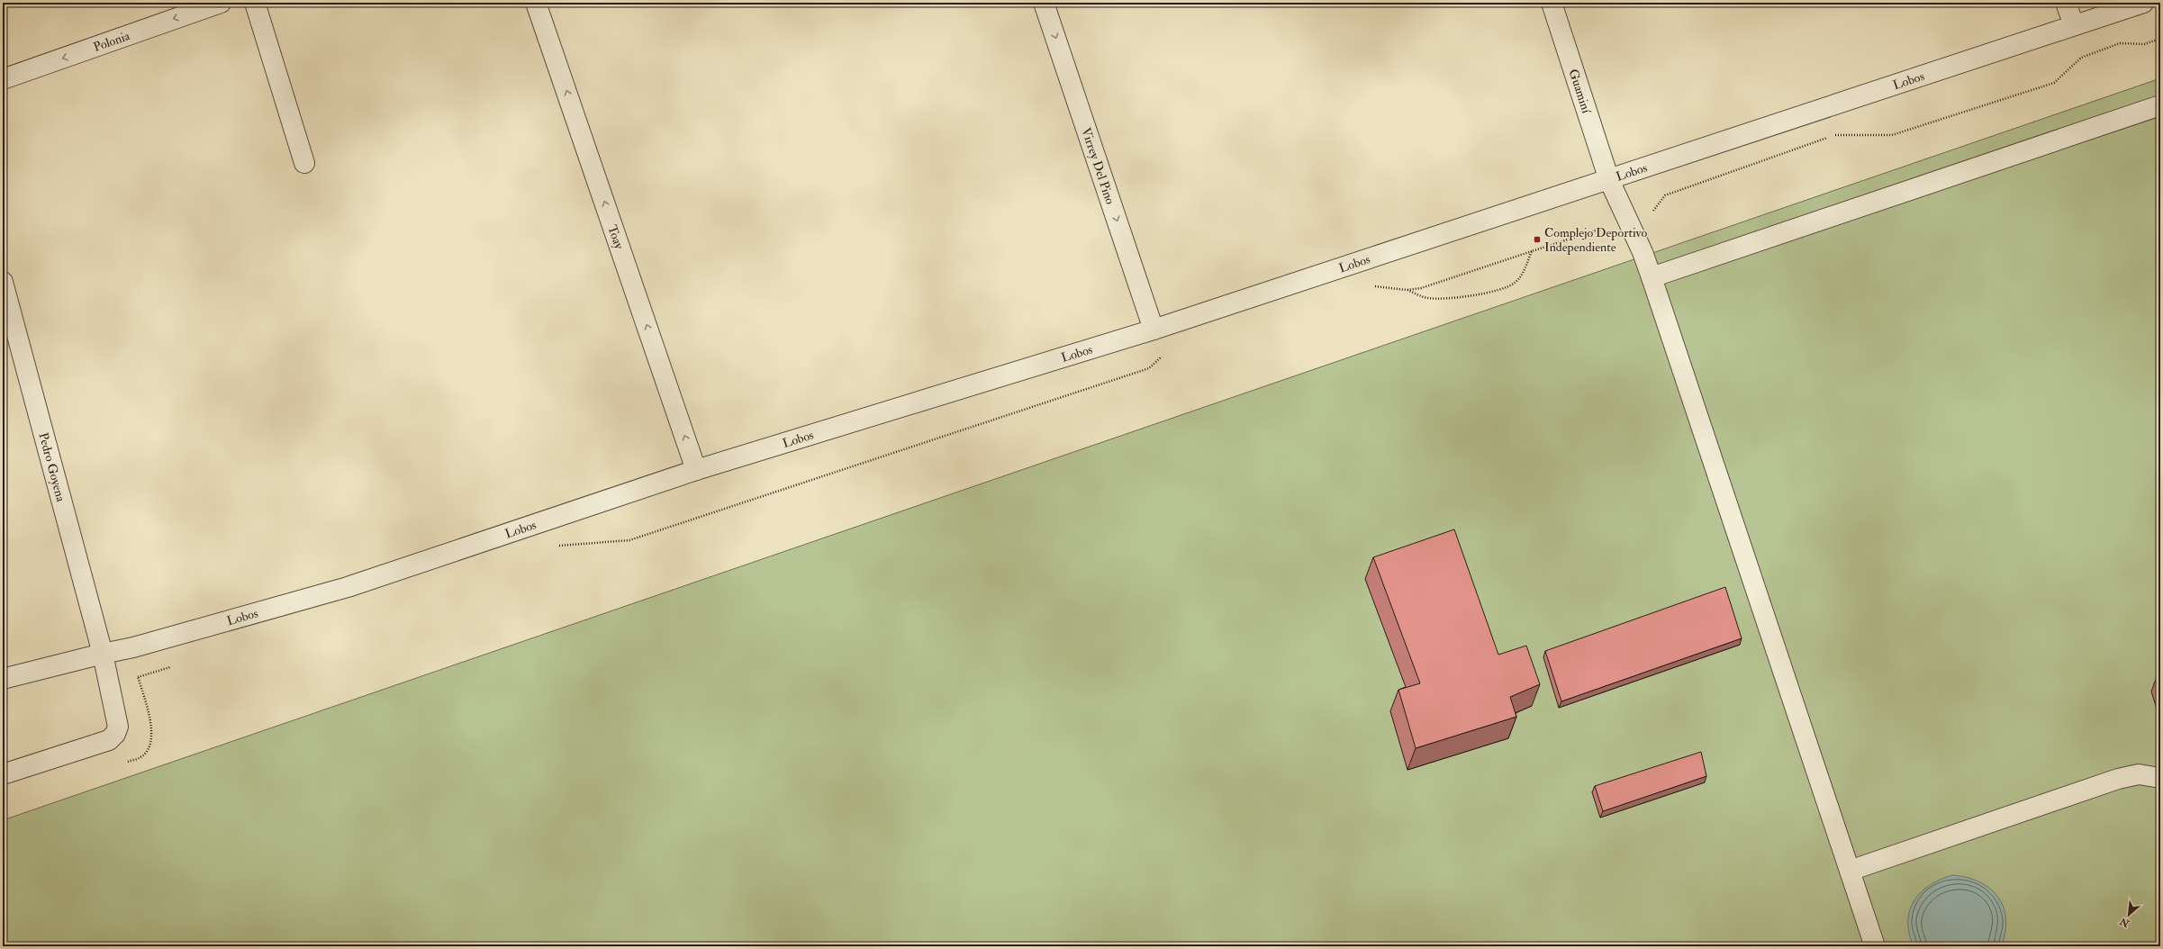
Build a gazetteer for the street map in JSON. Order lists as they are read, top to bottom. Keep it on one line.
{"streets":{"street":["Polonia","Lobos","Guaminí","Virrey Del Pino","Toay","Pedro Goyena"]},"crossings":[["Lobos","Guaminí"],["Lobos","Virrey Del Pino"],["Lobos","Toay"],["Lobos","Pedro Goyena"]],"one_way":["Polonia","Virrey Del Pino","Toay"],"places":{"transit":["Complejo Deportivo Independiente"]},"north":"bottom left"}
